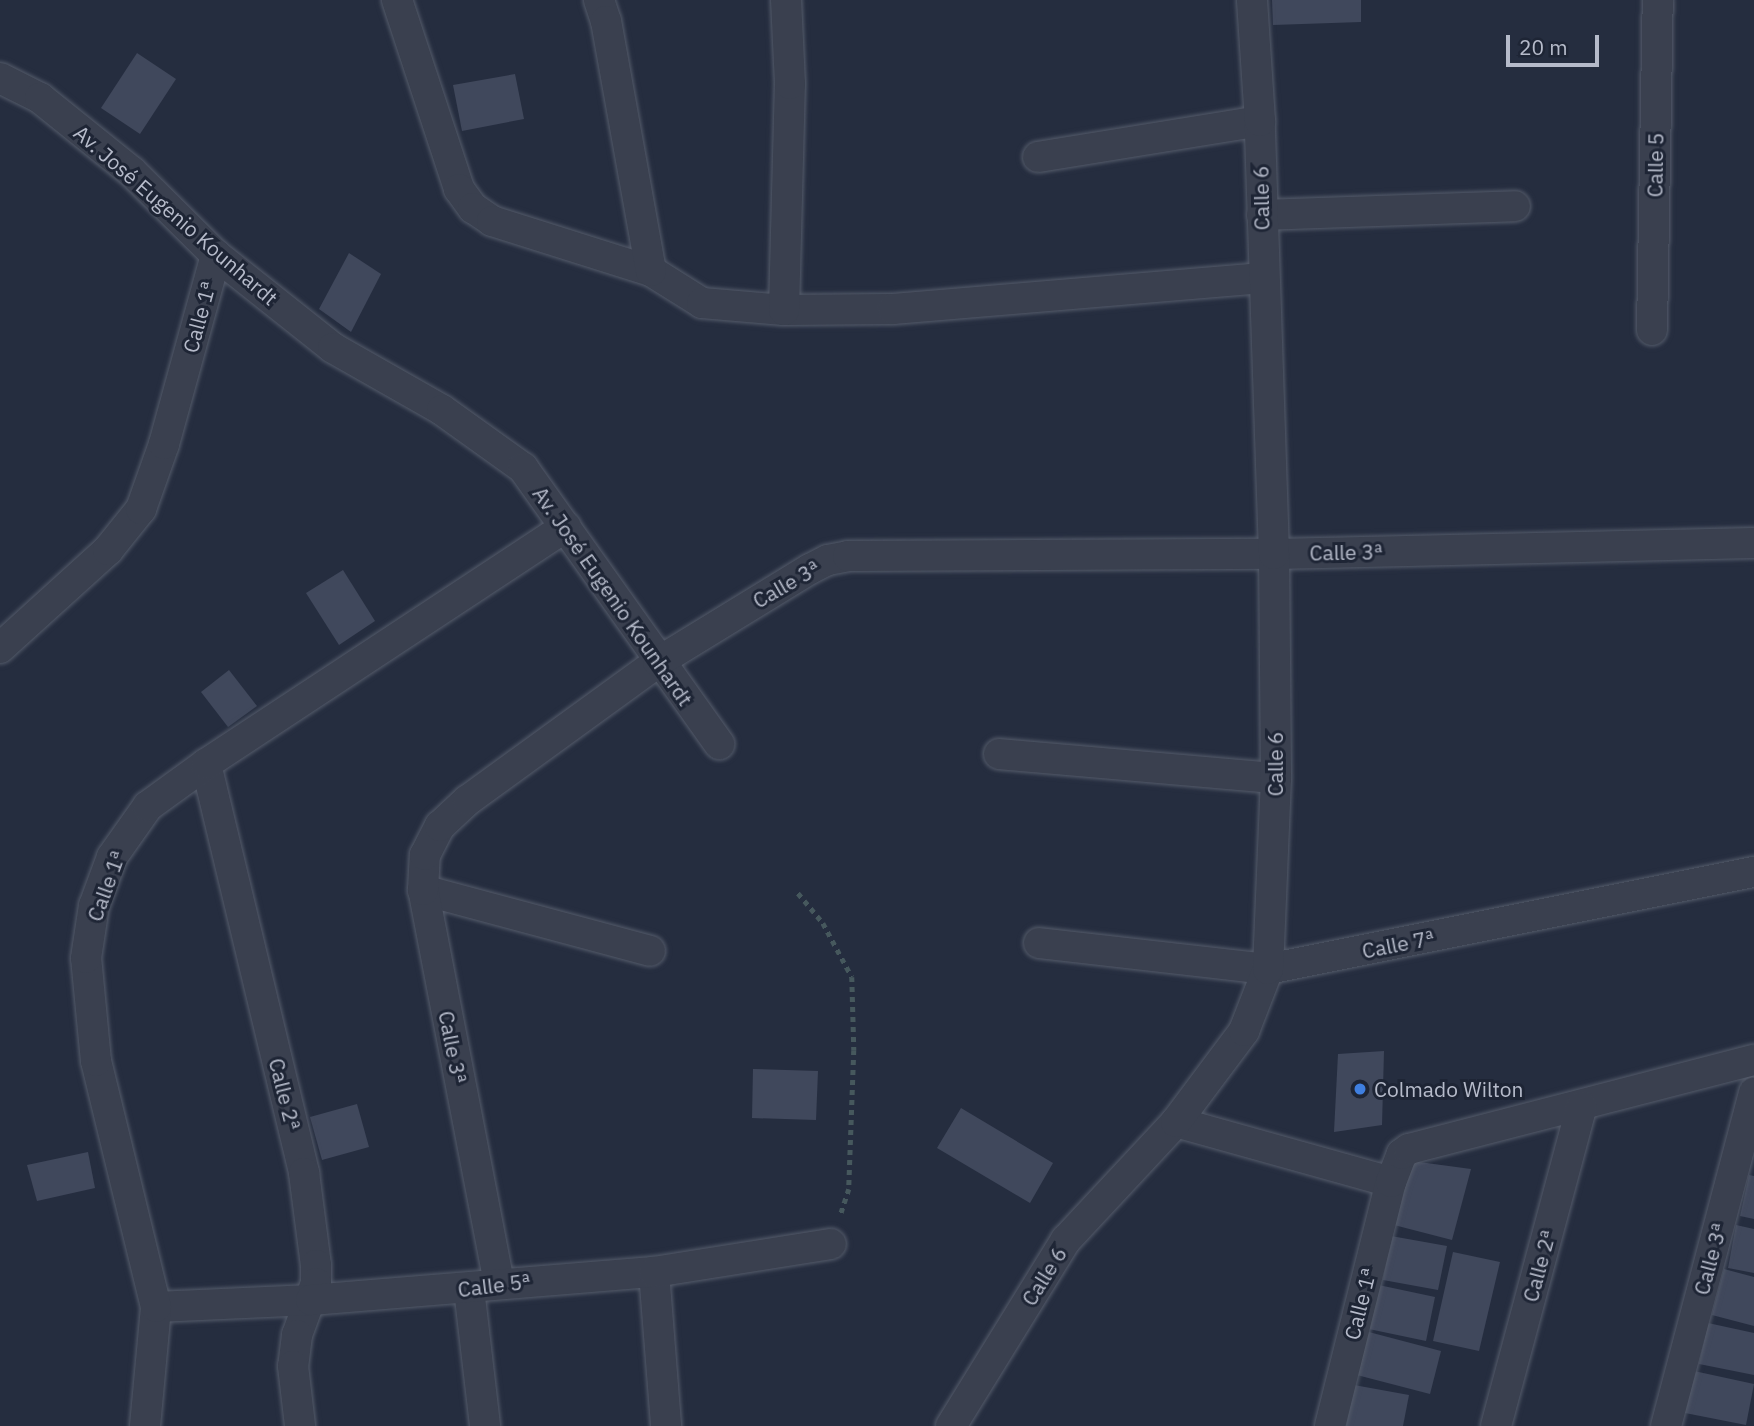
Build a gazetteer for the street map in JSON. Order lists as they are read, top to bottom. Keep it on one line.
{"streets":{"street":["Calle 5","Calle 6","Av. José Eugenio Kounhardt","Calle 1ª","Calle 3ª","Calle 7ª","Calle 2ª","Calle 5ª"]},"crossings":[["Calle 6","Calle 3ª"],["Calle 6","Calle 7ª"],["Av. José Eugenio Kounhardt","Calle 1ª"],["Av. José Eugenio Kounhardt","Calle 3ª"],["Calle 1ª","Calle 2ª"],["Calle 1ª","Calle 5ª"],["Calle 3ª","Calle 5ª"],["Calle 2ª","Calle 5ª"]],"places":["Colmado Wilton"],"scale_bar":"20 m"}
